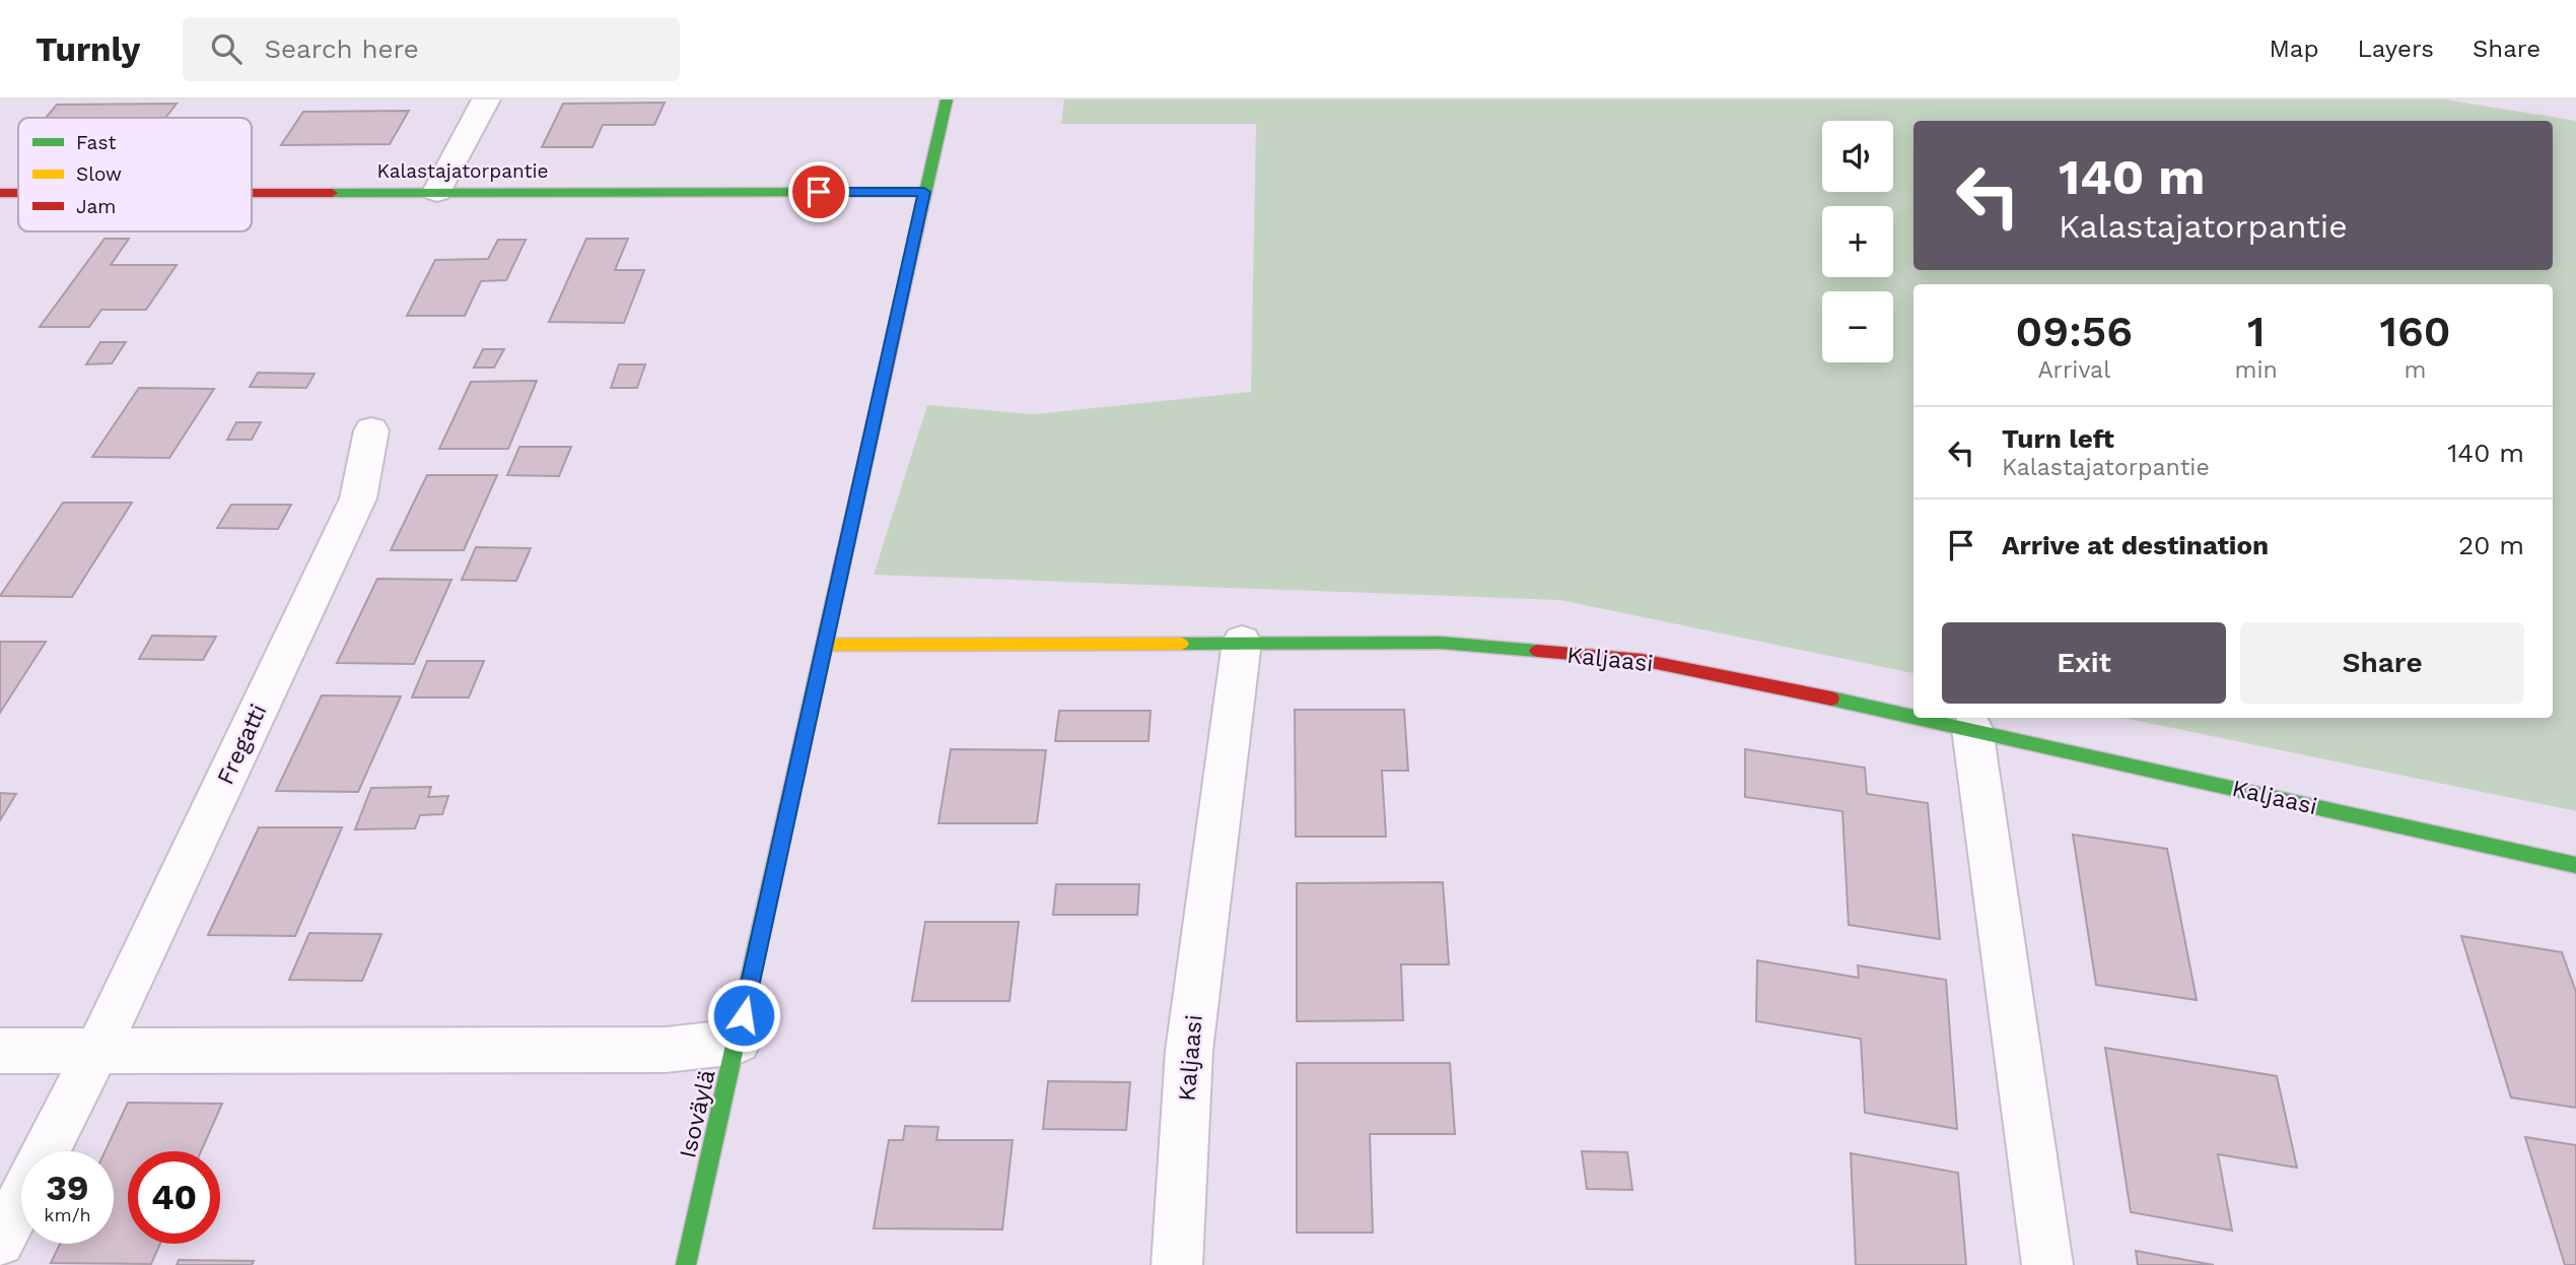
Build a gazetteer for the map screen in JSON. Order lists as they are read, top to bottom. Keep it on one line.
{"streets":{"street":["Kalastajatorpantie","Kaljaasi","Fregatti","Isoväylä"]},"crossings":[["Kalastajatorpantie","Isoväylä"],["Kaljaasi","Isoväylä"]],"legend":["Fast","Slow","Jam"],"page":{"header":"Turnly","search":"Search here","nav":["Map","Layers","Share"],"map_buttons":["+","−"],"turn":["140 m","Kalastajatorpantie"],"eta":["09:56","Arrival","1","min","160","m"],"list":[{"name":"Turn left","note":"Kalastajatorpantie","value":"140 m"},{"name":"Arrive at destination","value":"20 m"}],"buttons":["Exit","Share"],"speed":"39 km/h","limit":"40"}}
